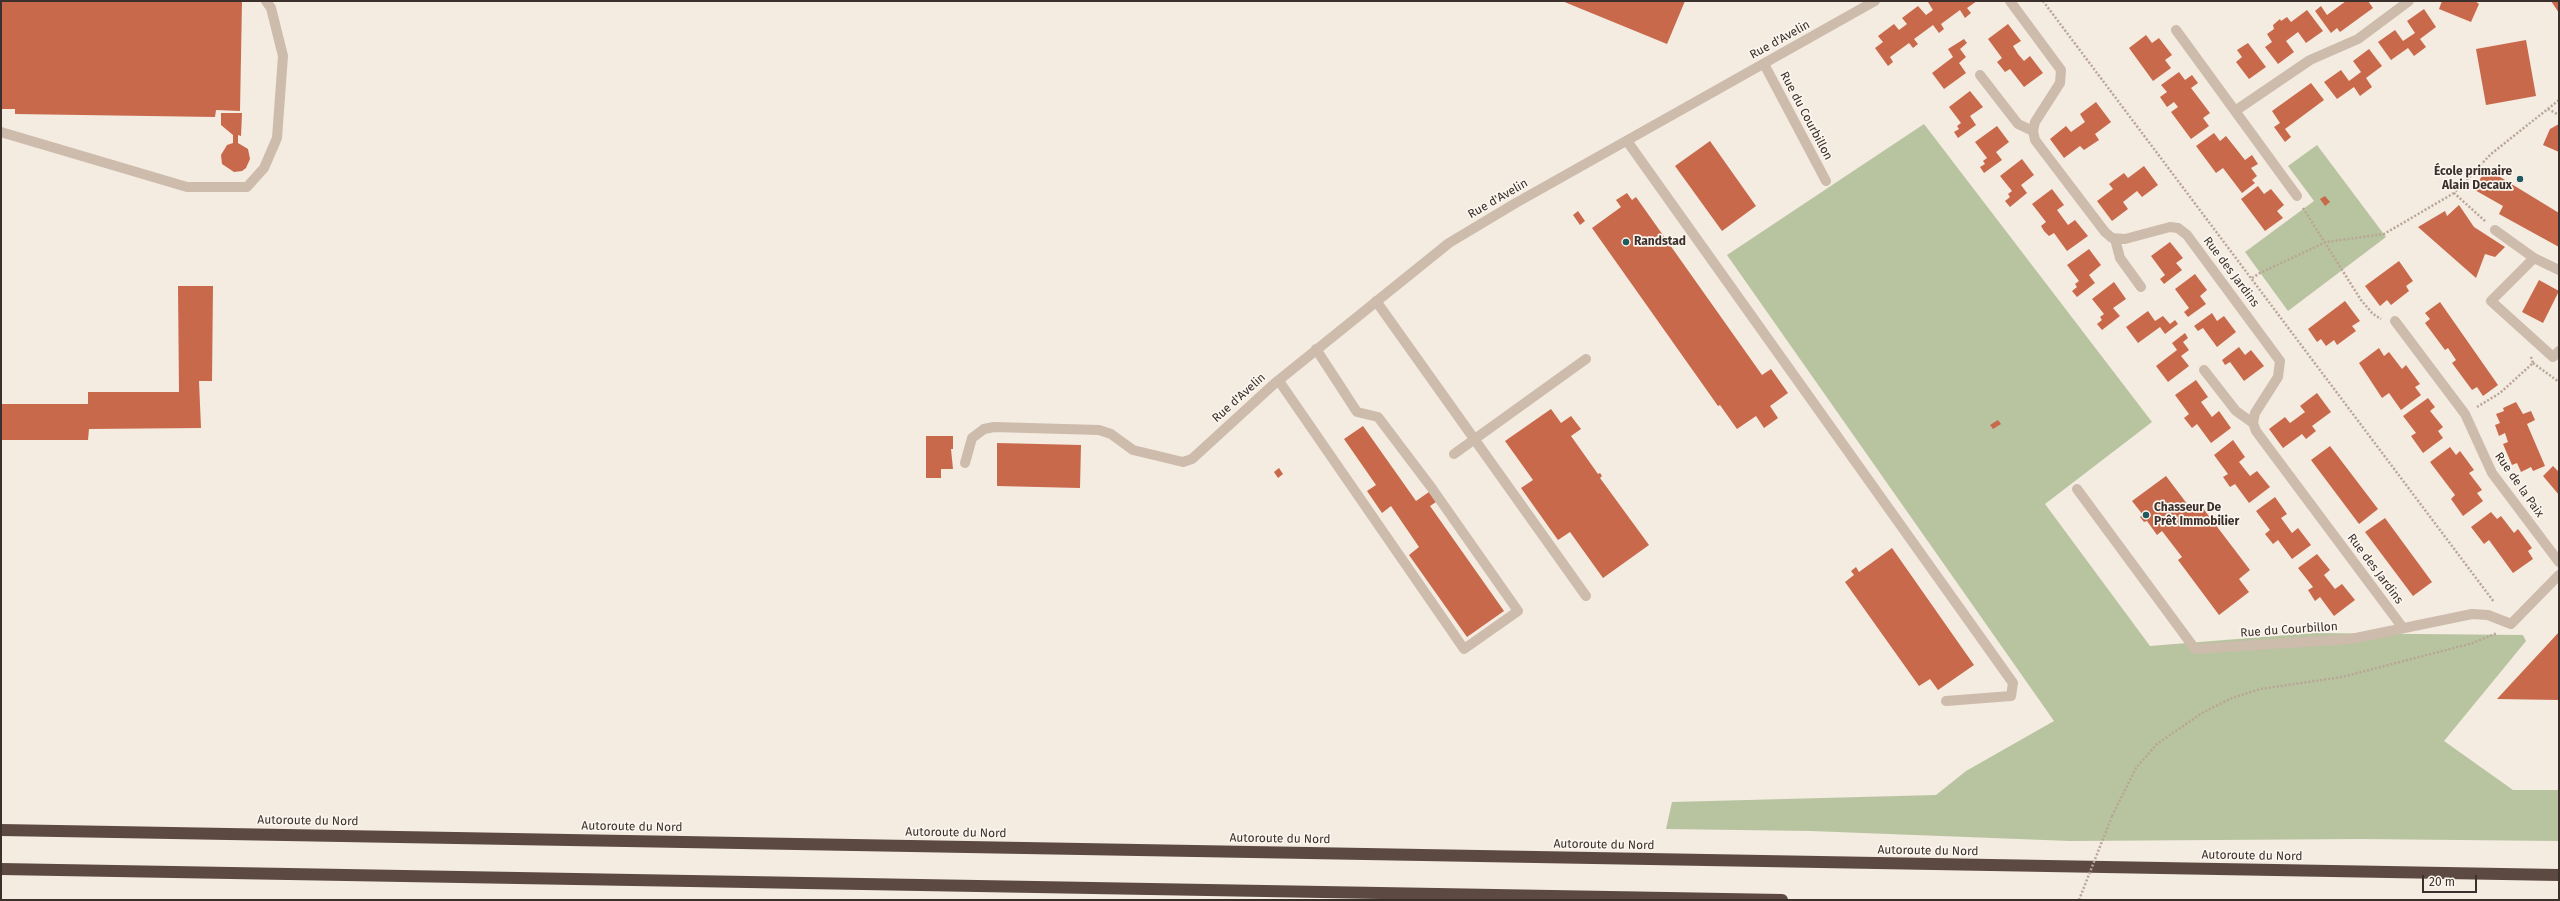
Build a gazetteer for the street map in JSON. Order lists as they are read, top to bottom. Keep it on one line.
{"streets":{"highway":["Autoroute du Nord"],"street":["Rue d'Avelin","Rue du Courbillon","Rue des Jardins","Rue de la Paix"]},"crossings":[["Rue d'Avelin","Rue du Courbillon"],["Rue du Courbillon","Rue des Jardins"]],"places":["École primaire Alain Decaux","Randstad","Chasseur De Prêt Immobilier"],"scale_bar":"20 m"}
